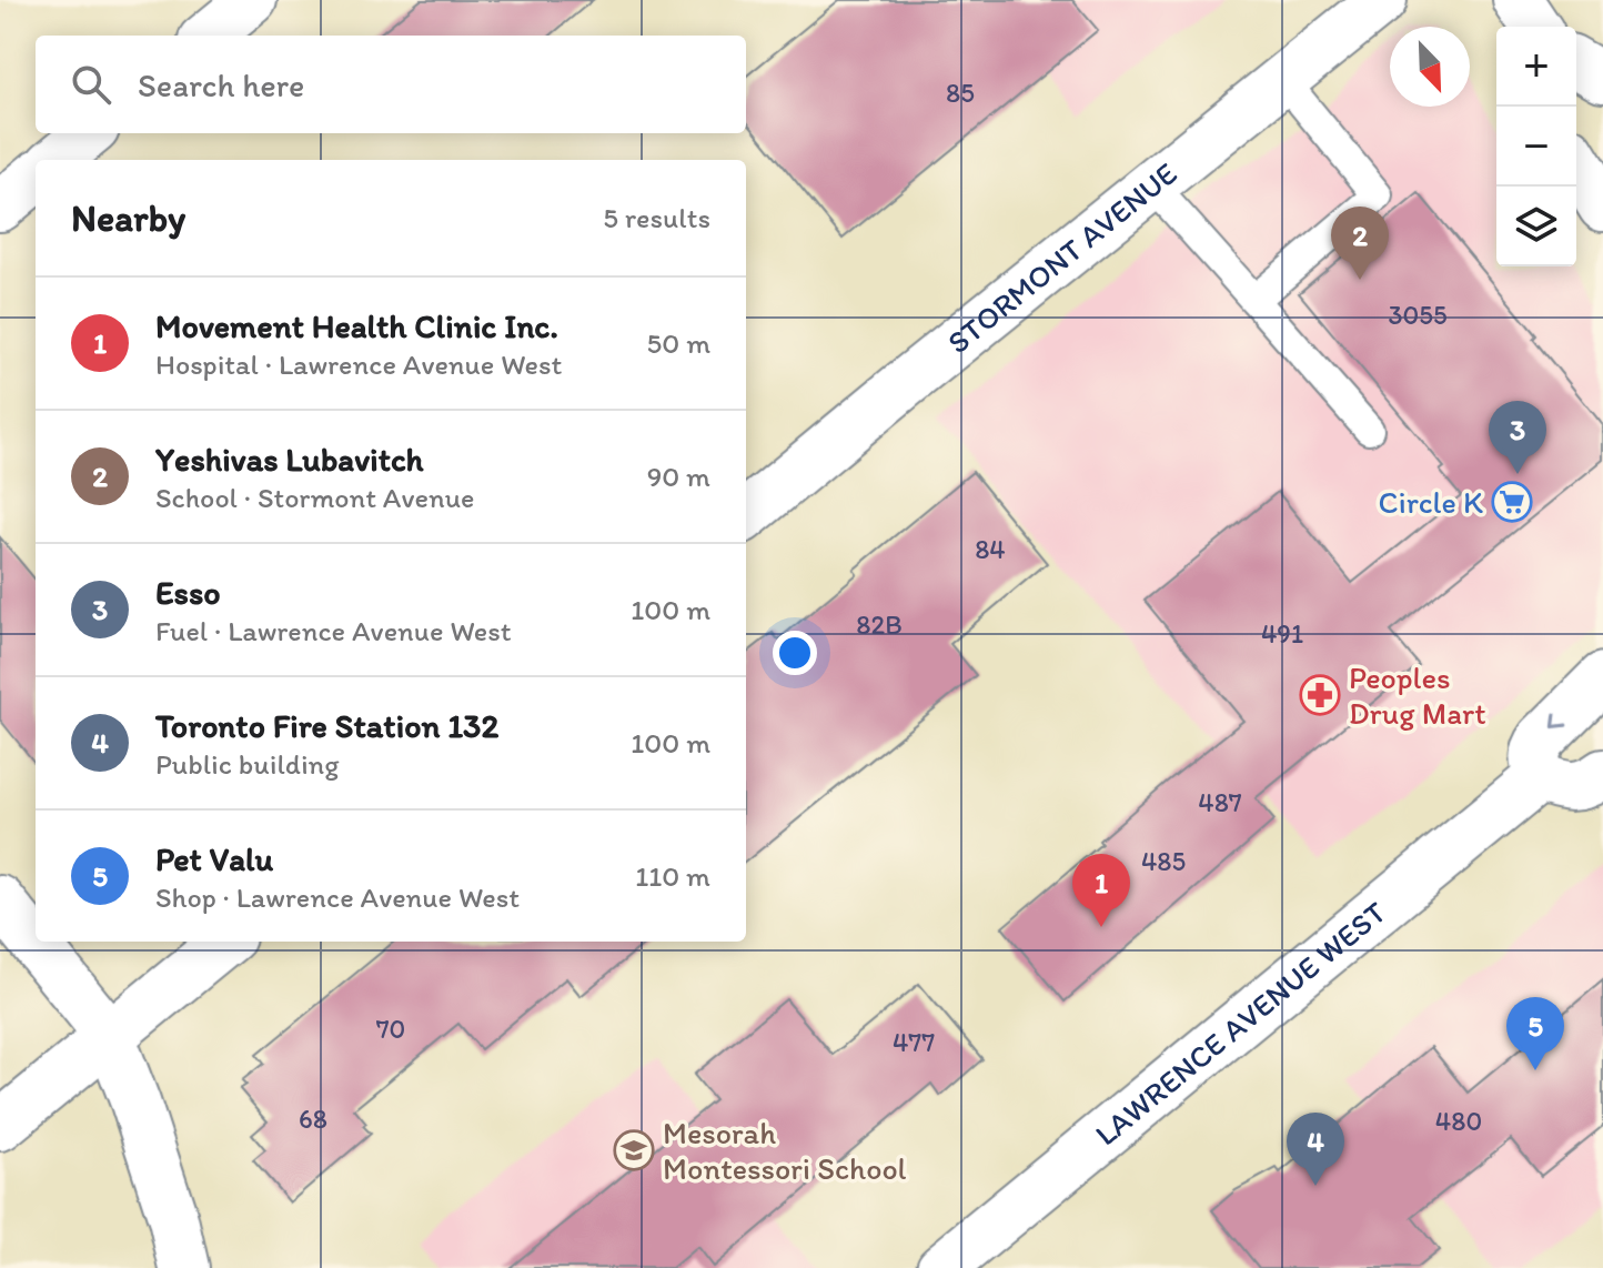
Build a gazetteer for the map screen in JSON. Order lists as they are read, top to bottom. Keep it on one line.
{"streets":{"street":["STORMONT AVENUE","LAWRENCE AVENUE WEST"]},"places":{"supermarket":["Circle K"],"pharmacy":["Peoples Drug Mart"],"school or university":["Mesorah Montessori School"]},"house_numbers":["85","3055","84","82B","491","487","485","70","477","68","480"],"north":"bottom right","page":{"map_buttons":["+","−"],"search":"Search here","heading":["Nearby","5 results"],"pins":["2","3","1","5","4"],"list":[{"mark":"1","name":"Movement Health Clinic Inc.","note":"Hospital · Lawrence Avenue West","value":"50 m"},{"mark":"2","name":"Yeshivas Lubavitch","note":"School · Stormont Avenue","value":"90 m"},{"mark":"3","name":"Esso","note":"Fuel · Lawrence Avenue West","value":"100 m"},{"mark":"4","name":"Toronto Fire Station 132","note":"Public building","value":"100 m"},{"mark":"5","name":"Pet Valu","note":"Shop · Lawrence Avenue West","value":"110 m"}]}}
